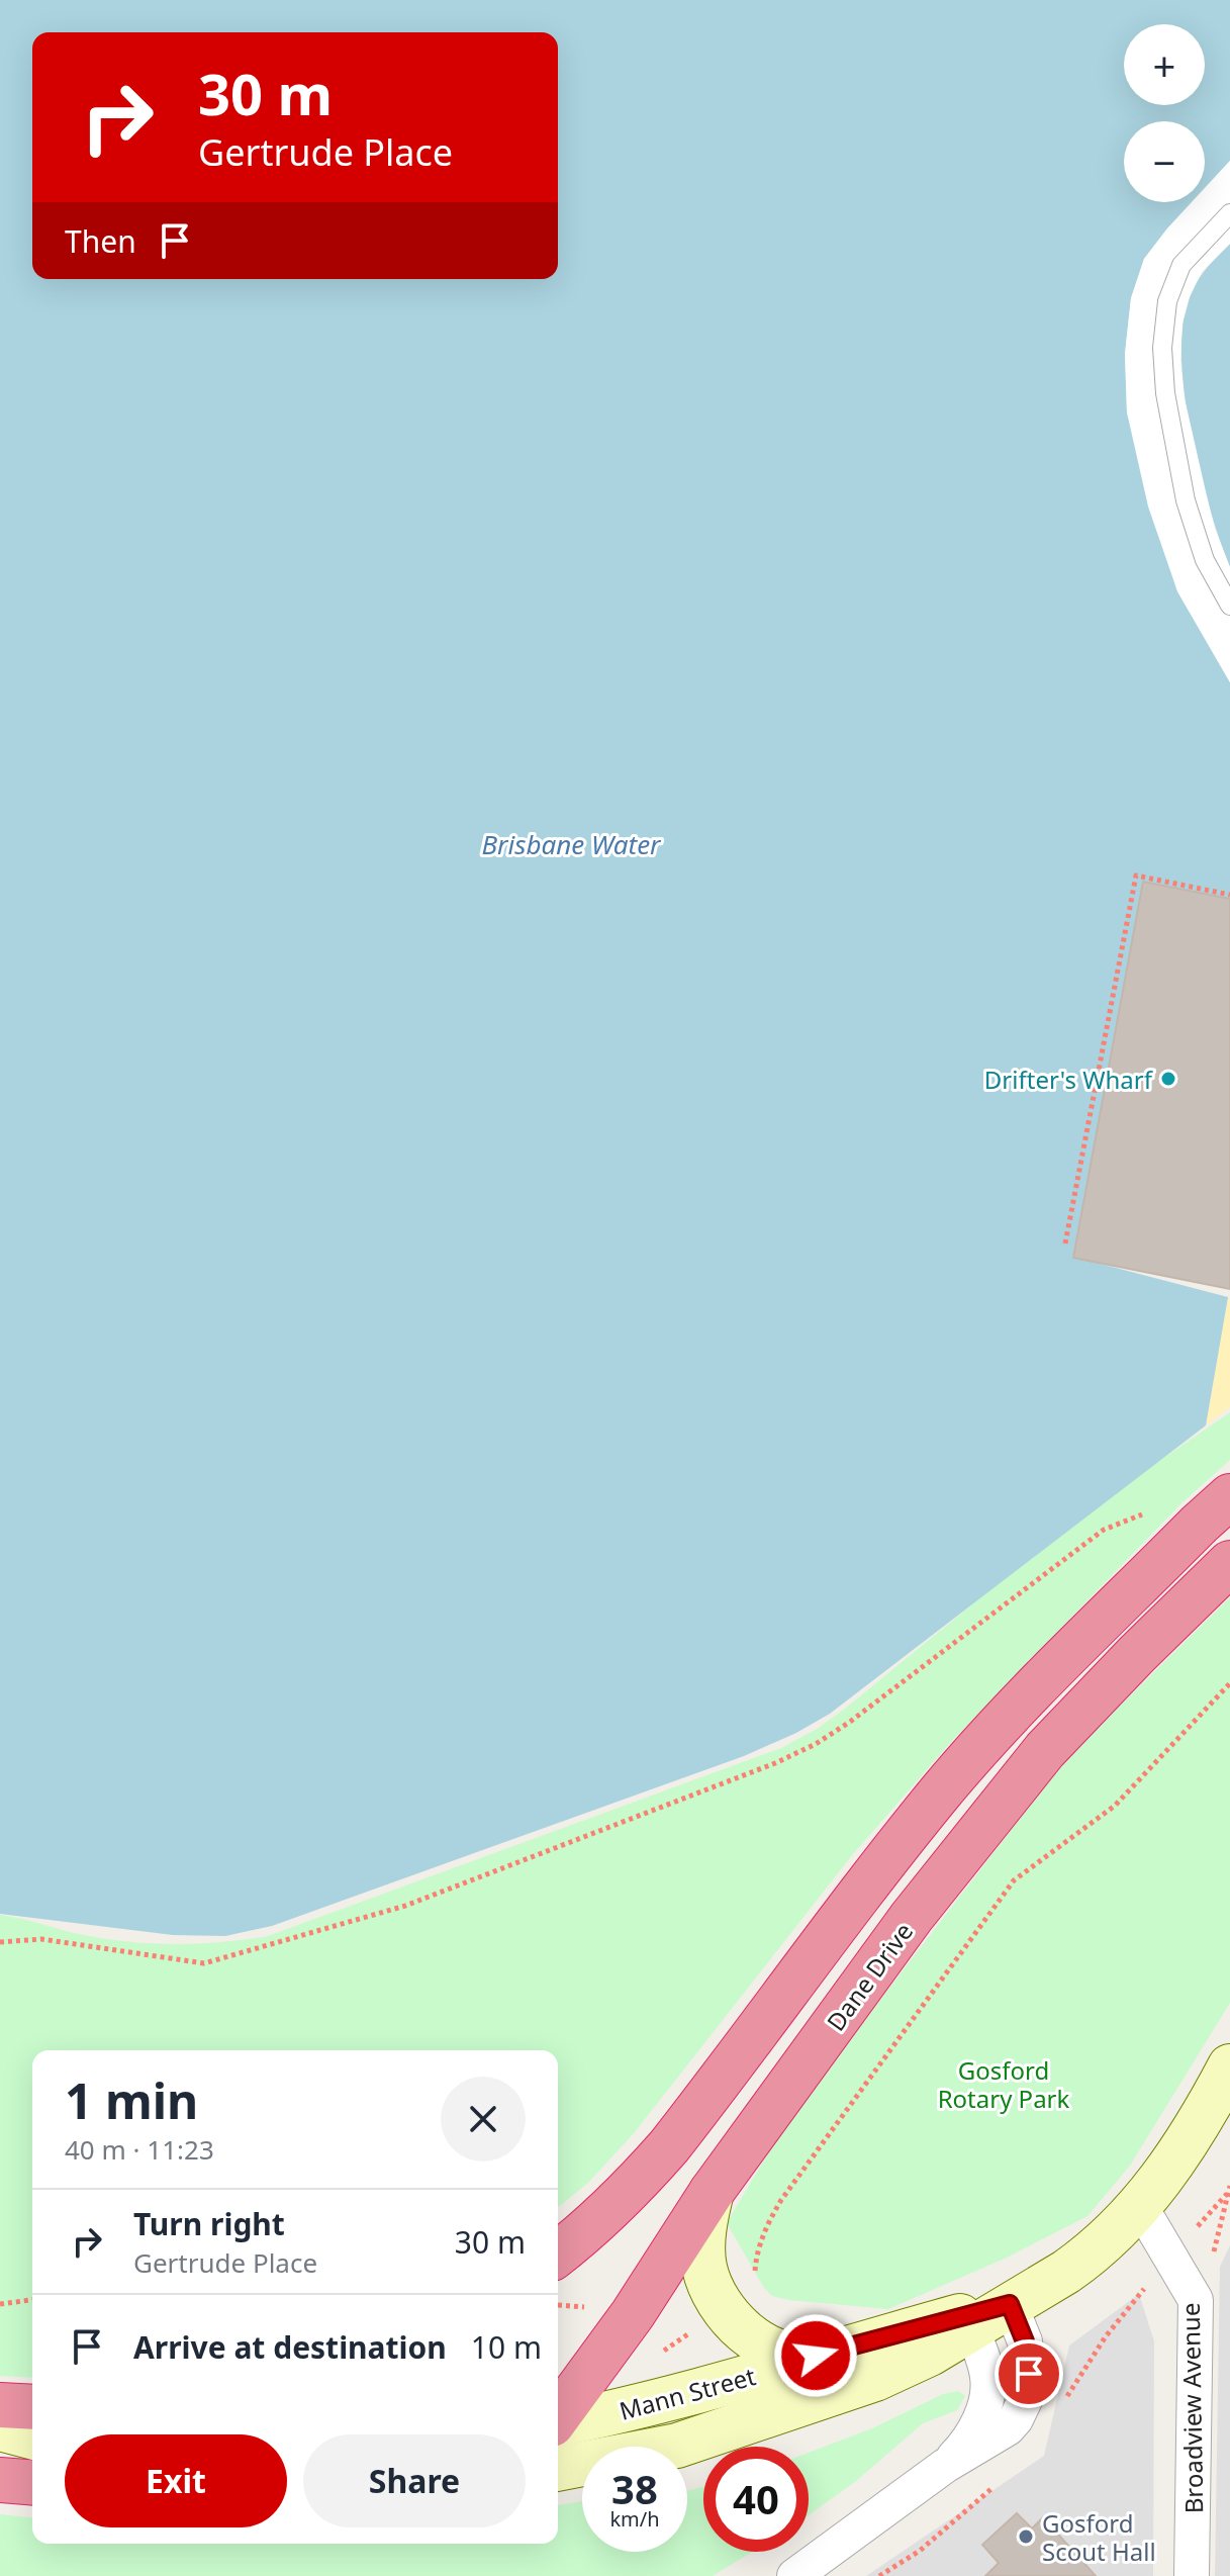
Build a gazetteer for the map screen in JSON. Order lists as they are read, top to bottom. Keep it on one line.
{"streets":{"highway":["Dane Drive"],"street":["Mann Street","Broadview Avenue"]},"crossings":[["Mann Street","Broadview Avenue"]],"water":["Brisbane Water"],"parks":["Gosford Rotary Park"],"places":["Drifter's Wharf","Gosford Scout Hall"],"page":{"map_buttons":["+","−"],"turn":["30 m","Gertrude Place"],"then":"Then","heading":["1 min","40 m · 11:23"],"list":[{"name":"Turn right","note":"Gertrude Place","value":"30 m"},{"name":"Arrive at destination","value":"10 m"}],"buttons":["Exit","Share"],"speed":"38 km/h","limit":"40"}}
